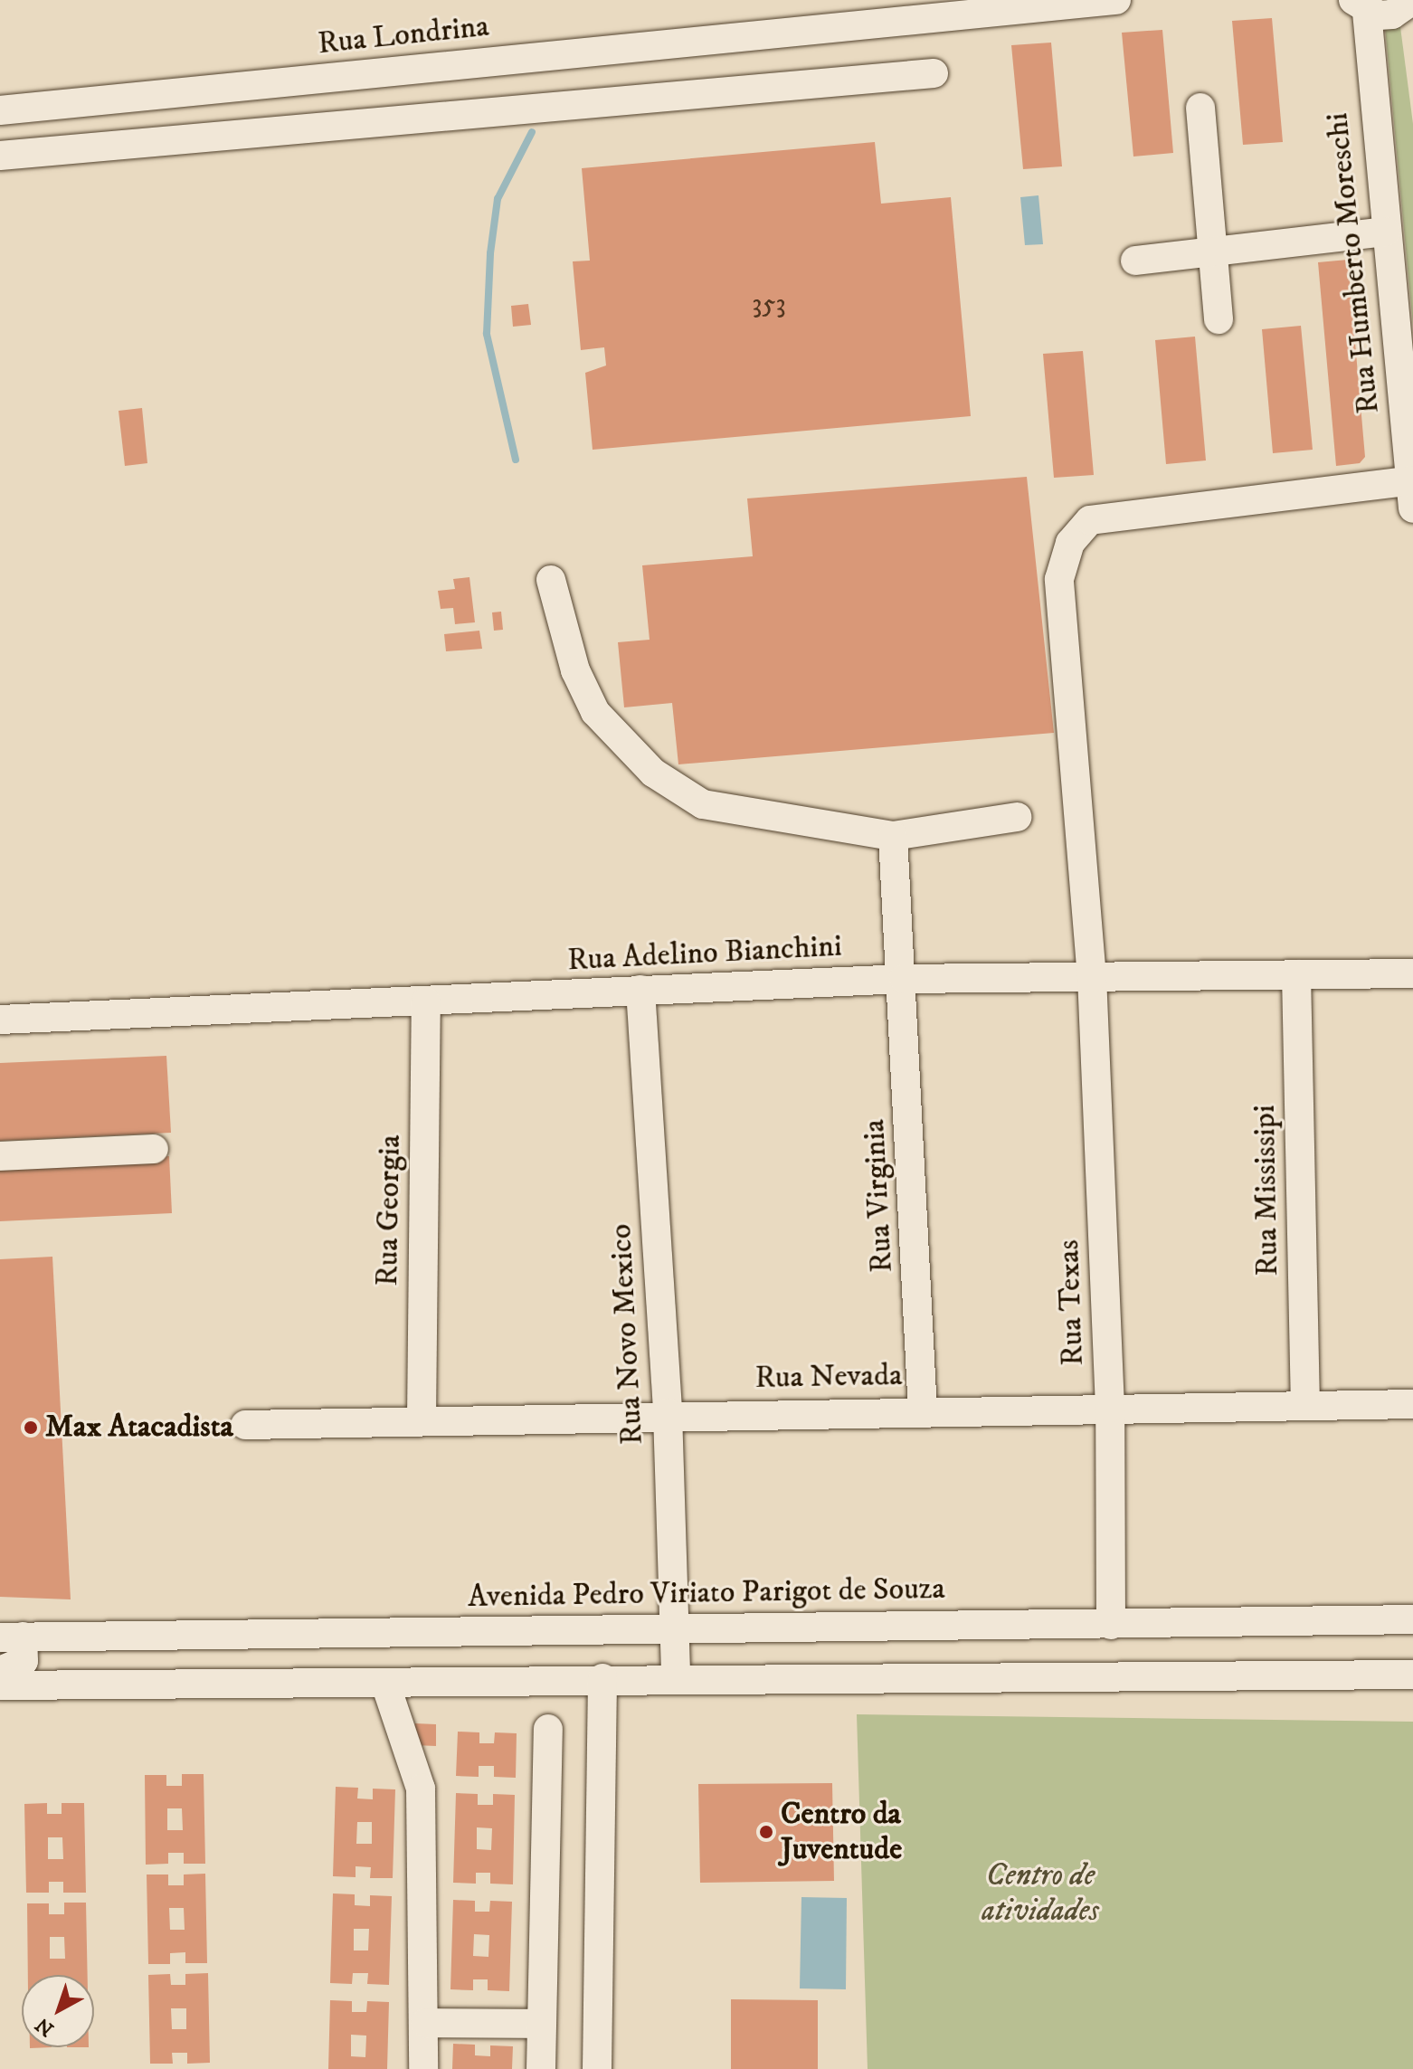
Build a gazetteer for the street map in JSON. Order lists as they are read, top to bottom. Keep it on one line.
{"streets":{"street":["Rua Londrina","Rua Humberto Moreschi","Rua Adelino Bianchini","Rua Mississipi","Rua Virginia","Rua Georgia","Rua Texas","Rua Novo Mexico","Rua Nevada","Avenida Pedro Viriato Parigot de Souza"]},"crossings":[["Rua Humberto Moreschi","Rua Texas"],["Rua Adelino Bianchini","Rua Mississipi"],["Rua Adelino Bianchini","Rua Virginia"],["Rua Adelino Bianchini","Rua Georgia"],["Rua Adelino Bianchini","Rua Texas"],["Rua Adelino Bianchini","Rua Novo Mexico"],["Rua Mississipi","Rua Nevada"],["Rua Virginia","Rua Nevada"],["Rua Georgia","Rua Nevada"],["Rua Texas","Rua Nevada"],["Rua Texas","Avenida Pedro Viriato Parigot de Souza"],["Rua Novo Mexico","Rua Nevada"],["Rua Novo Mexico","Avenida Pedro Viriato Parigot de Souza"]],"parks":["Centro de atividades"],"places":["Max Atacadista","Centro da Juventude"],"house_numbers":["353"],"north":"bottom left"}
